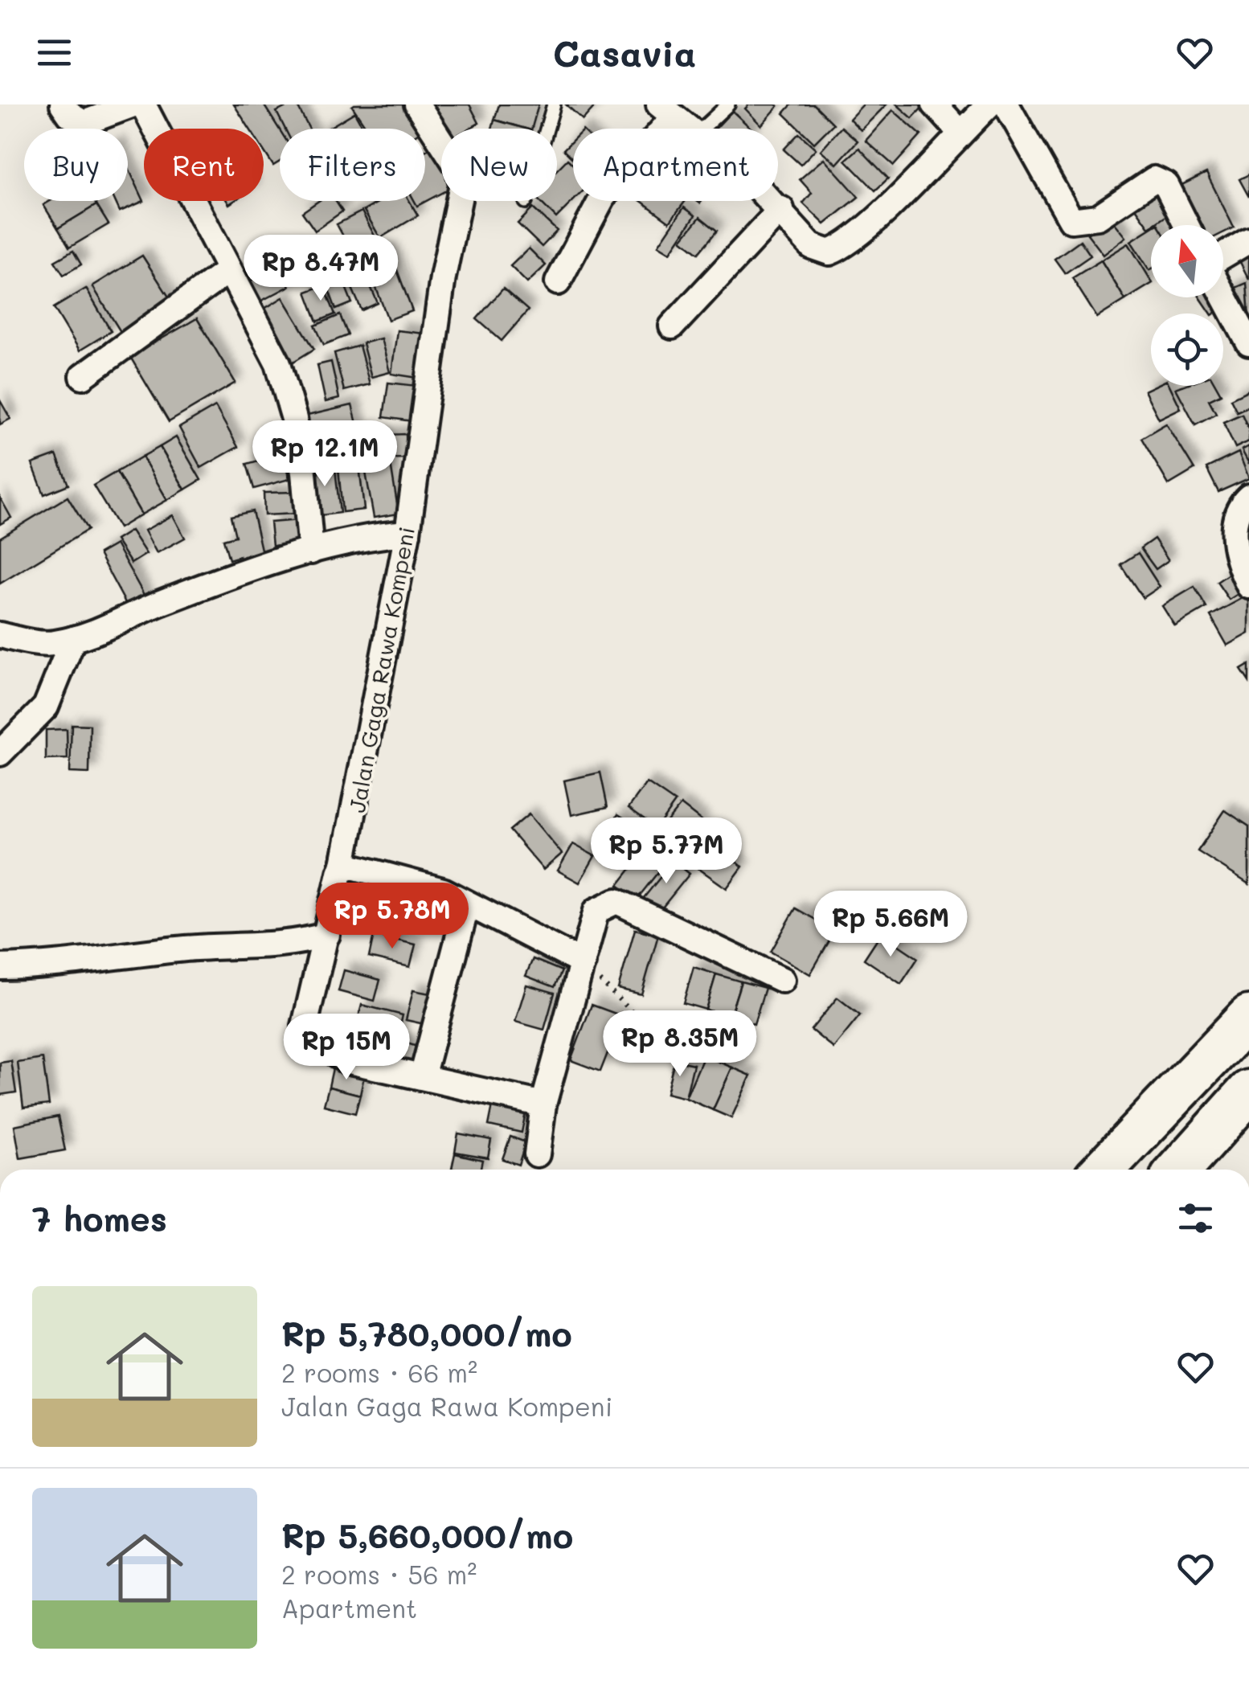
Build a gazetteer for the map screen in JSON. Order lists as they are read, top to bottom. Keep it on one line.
{"streets":{"street":["Jalan Gaga Rawa Kompeni"]},"north":"top","page":{"header":"Casavia","chip":["Buy","Rent","Filters","New","Apartment"],"price":["Rp 8.47M","Rp 12.1M","Rp 5.77M","Rp 5.78M","Rp 5.66M","Rp 8.35M","Rp 15M"],"heading":"7 homes","list":[{"name":"Rp 5,780,000/mo","note":"2 rooms · 66 m² · Jalan Gaga Rawa Kompeni"},{"name":"Rp 5,660,000/mo","note":"2 rooms · 56 m² · Apartment"}]}}
